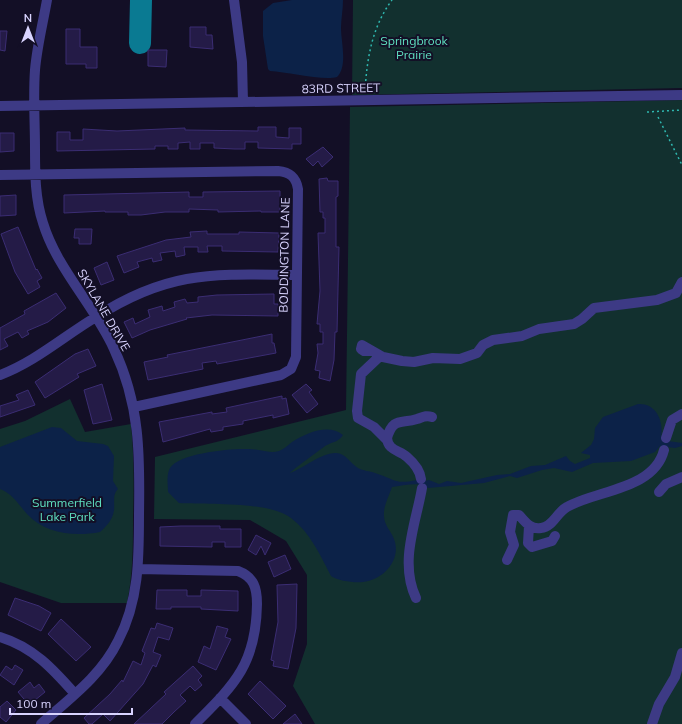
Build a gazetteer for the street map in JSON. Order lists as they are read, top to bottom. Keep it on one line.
{"streets":{"street":["83RD STREET","BODDINGTON LANE","SKYLANE DRIVE"]},"crossings":[["83RD STREET","SKYLANE DRIVE"],["BODDINGTON LANE","SKYLANE DRIVE"]],"parks":["Springbrook Prairie","Summerfield Lake Park"],"scale_bar":"100 m","north":"top"}
